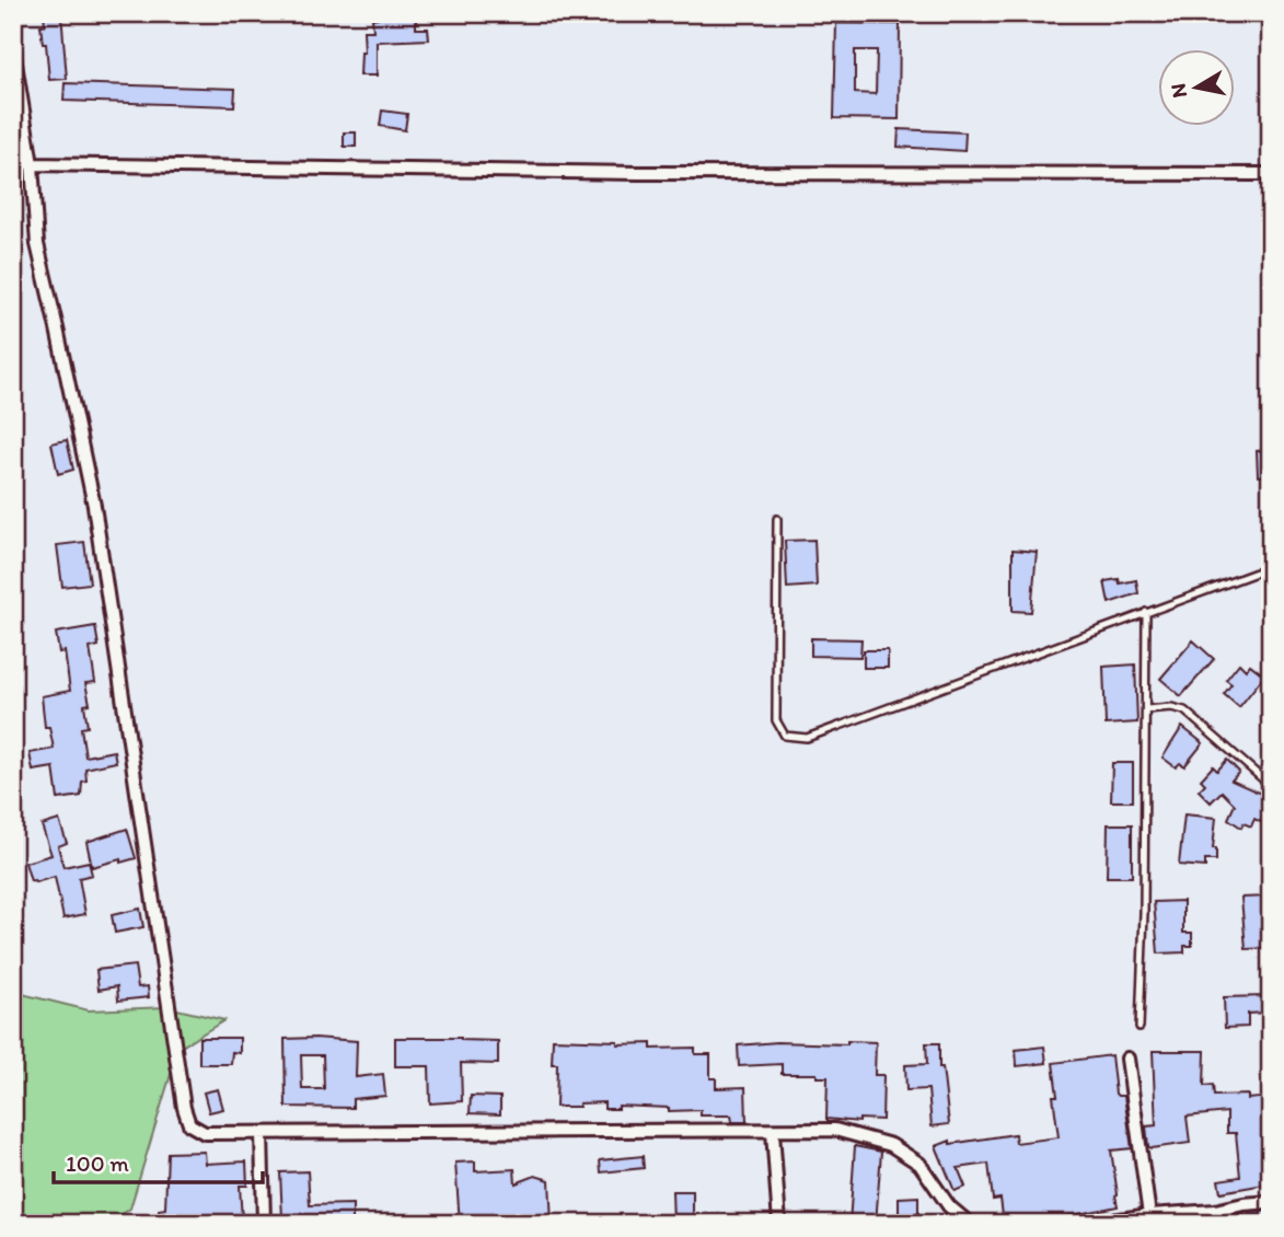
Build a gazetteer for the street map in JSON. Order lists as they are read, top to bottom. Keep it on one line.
{"scale_bar":"100 m","north":"left"}
